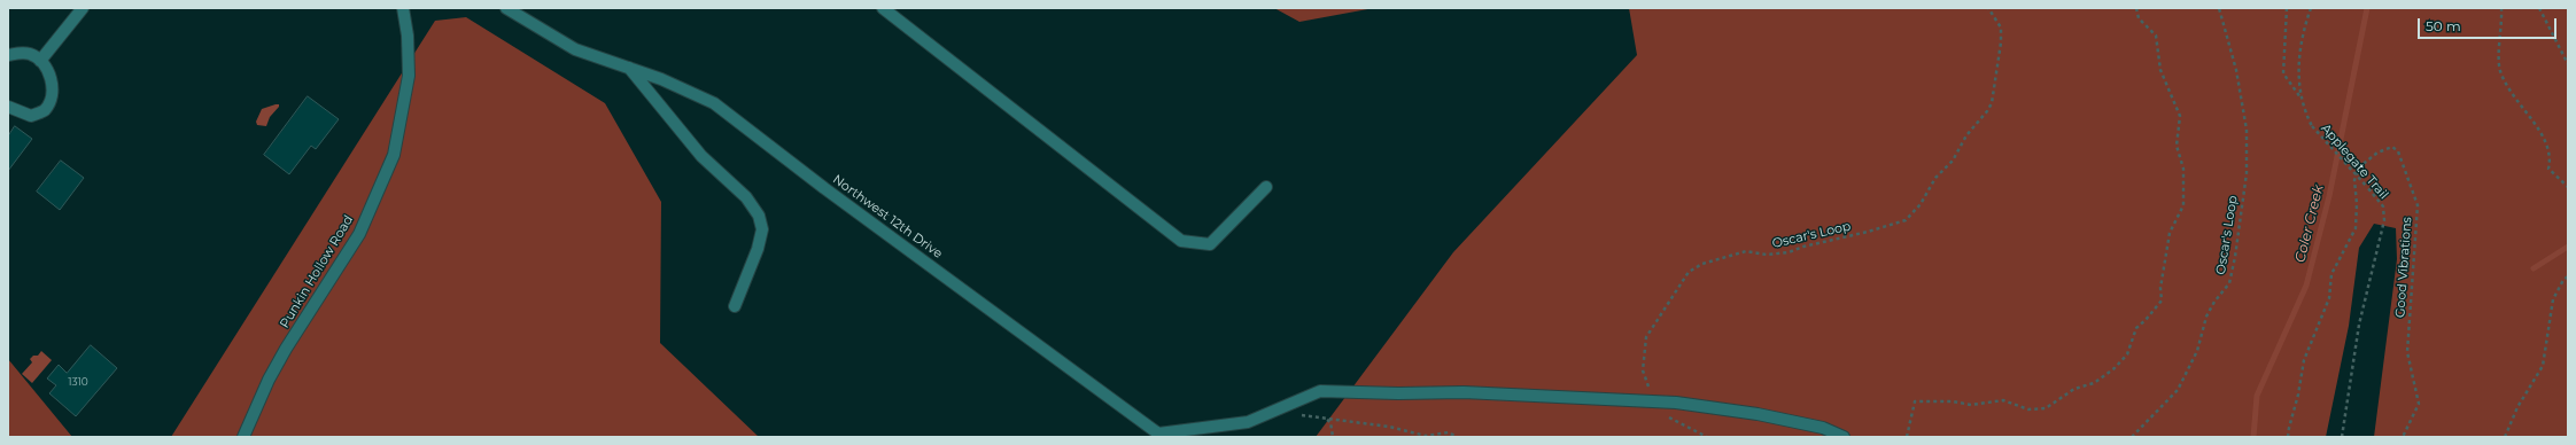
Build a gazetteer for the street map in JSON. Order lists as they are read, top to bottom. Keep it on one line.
{"streets":{"street":["Northwest 12th Drive","Punkin Hollow Road"],"path":["Applegate Trail","Oscar's Loop","Good Vibrations"]},"crossings":[["Northwest 12th Drive","Oscar's Loop"]],"water":["Coler Creek"],"house_numbers":["1310"],"scale_bar":"50 m"}
